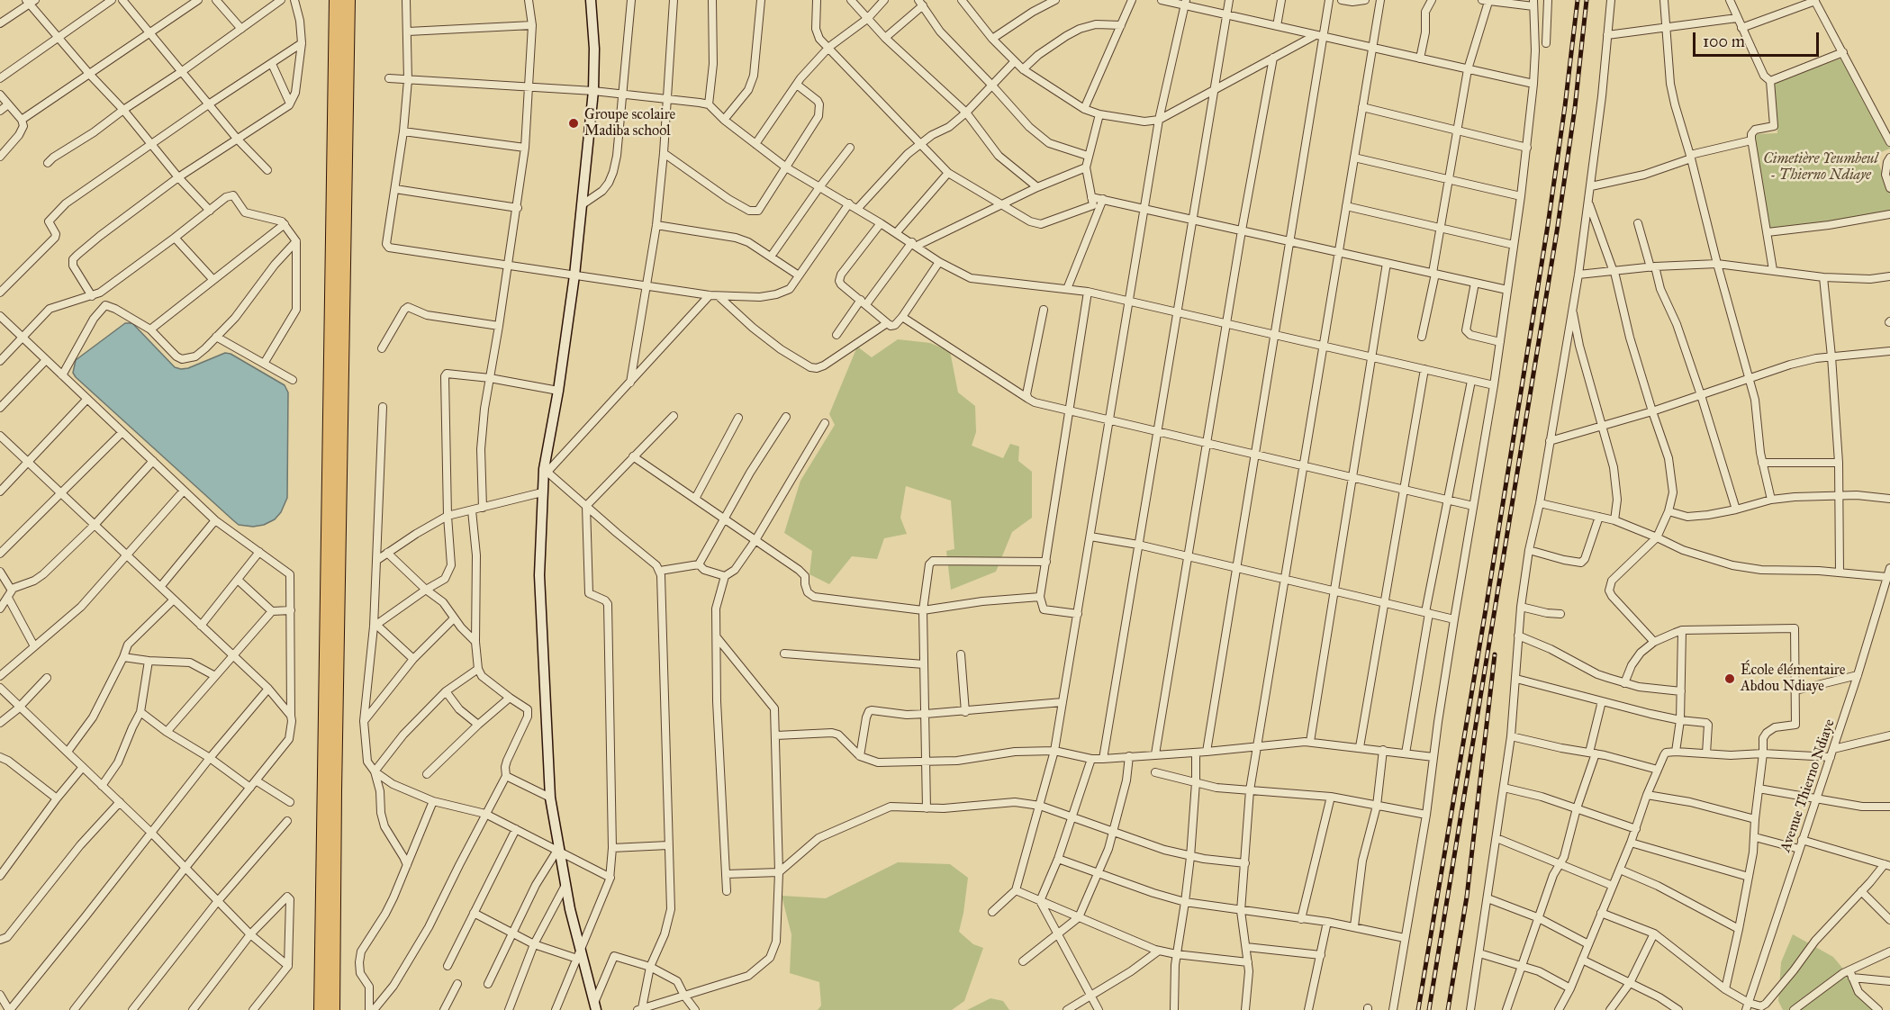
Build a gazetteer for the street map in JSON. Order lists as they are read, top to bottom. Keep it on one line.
{"streets":{"street":["Avenue Thierno Ndiaye"]},"parks":["Cimetière Yeumbeul - Thierno Ndiaye"],"places":["Groupe scolaire Madiba school","École élémentaire Abdou Ndiaye"],"scale_bar":"100 m"}
